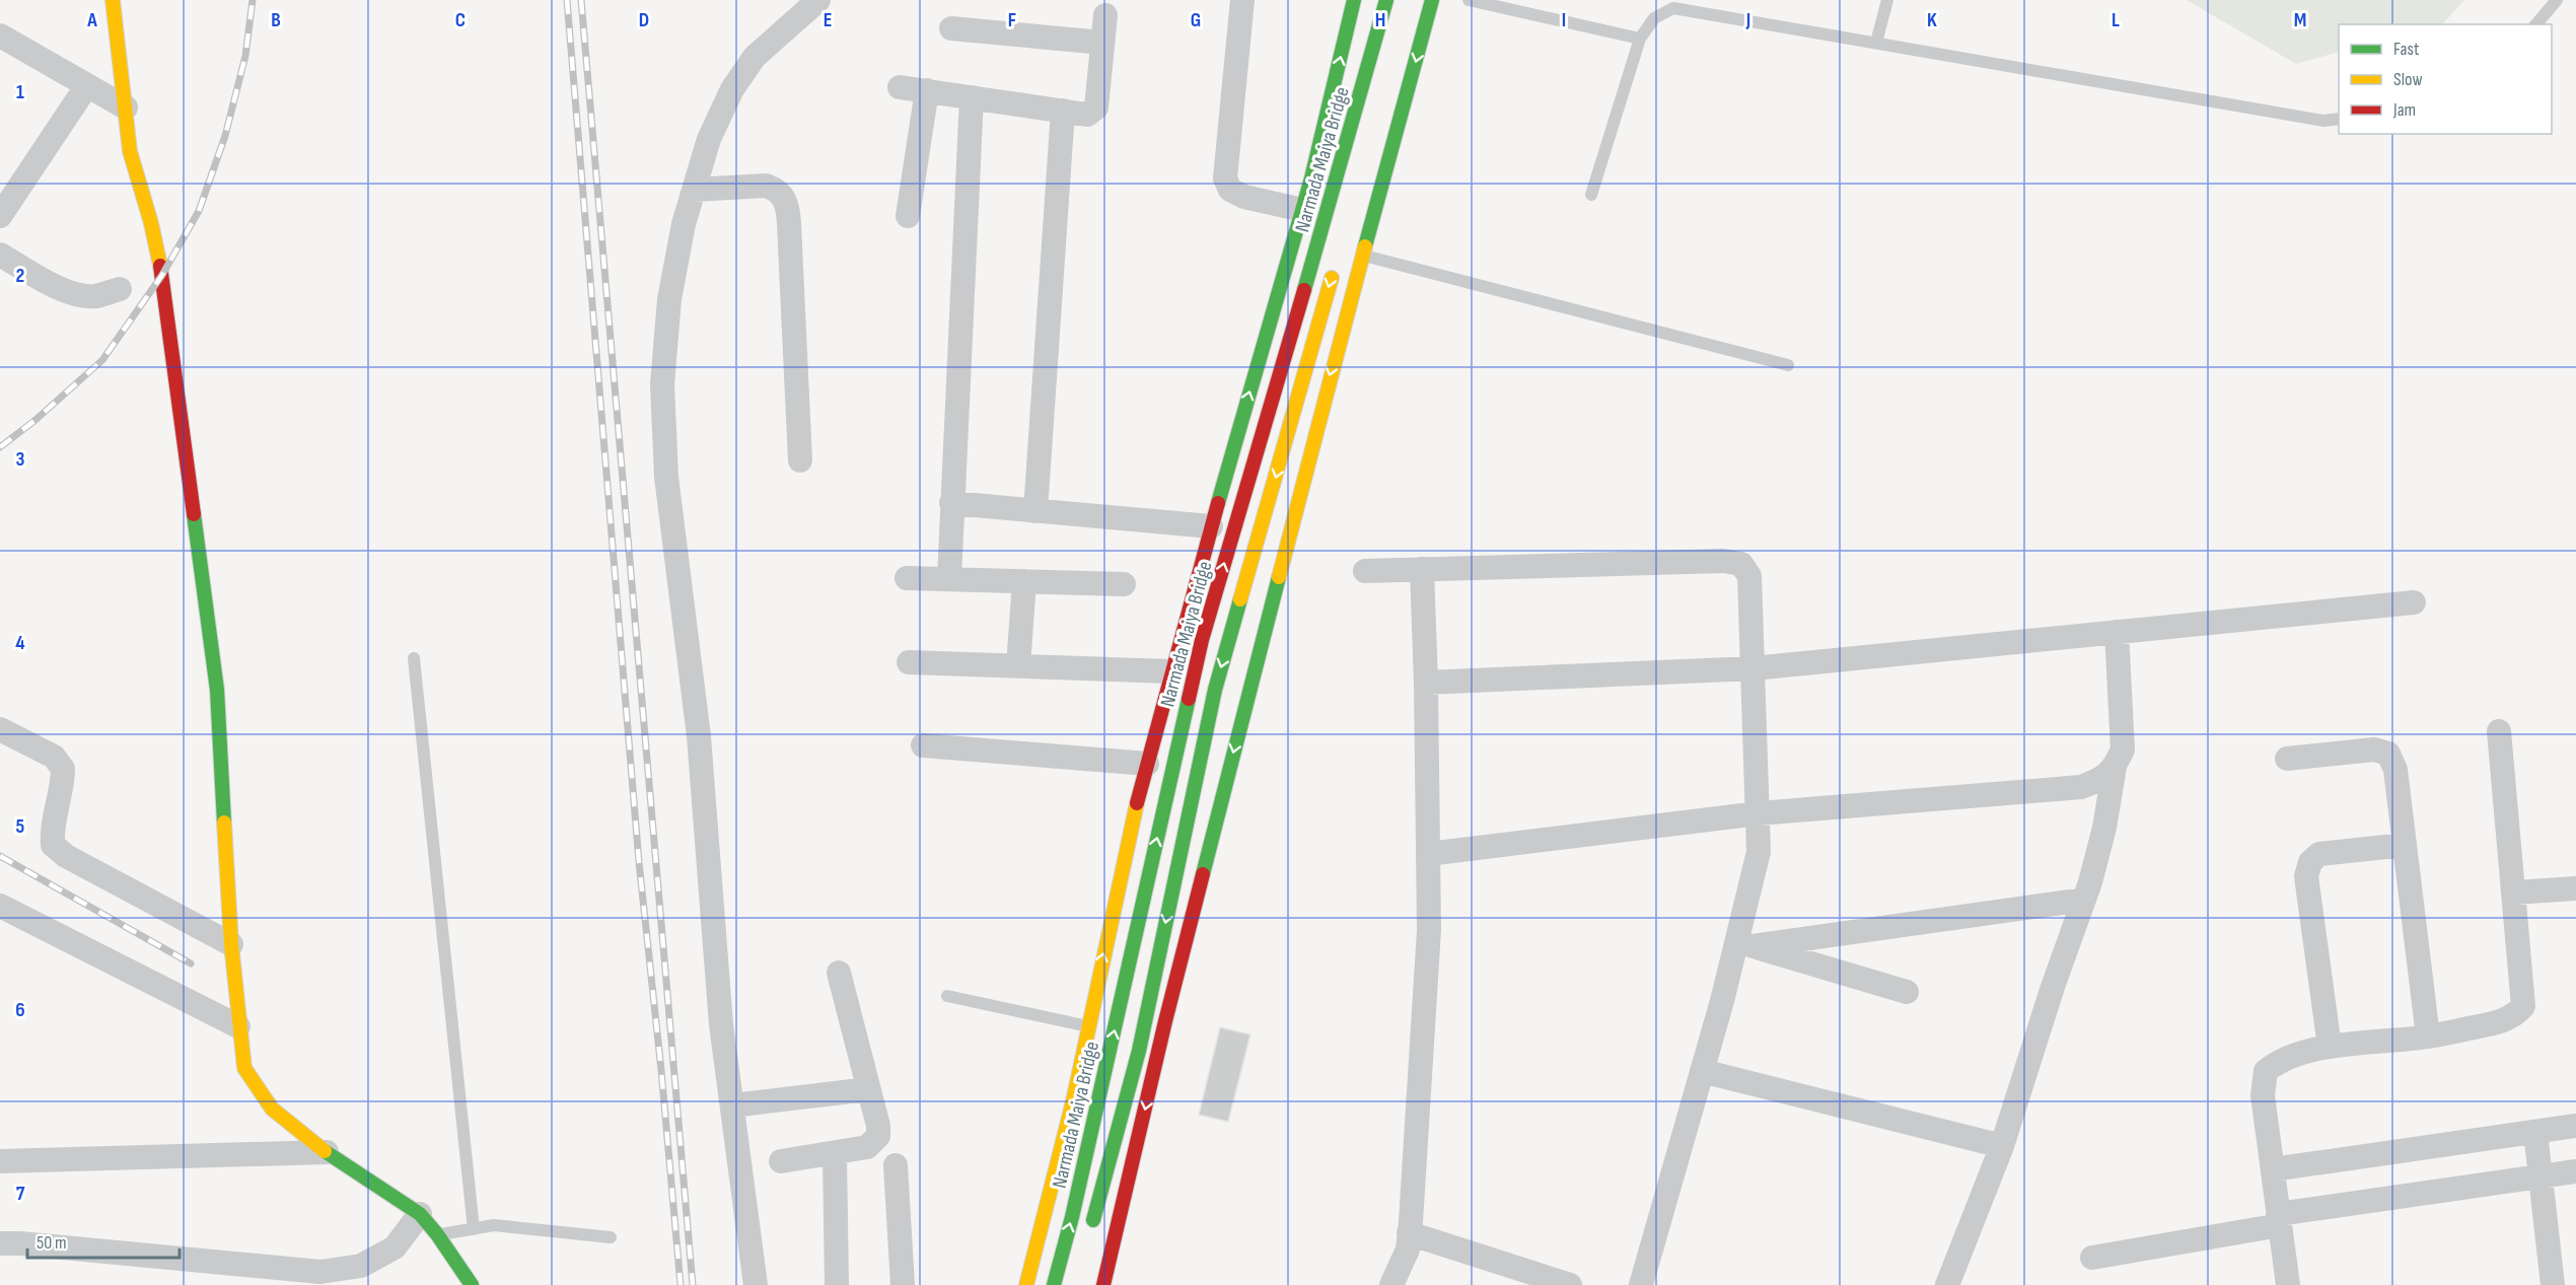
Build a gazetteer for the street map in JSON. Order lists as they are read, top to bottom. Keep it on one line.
{"streets":{"main road":["Narmada Maiya Bridge"]},"legend":["Fast","Slow","Jam"],"scale_bar":"50 m","grid":{"columns":["A","B","C","D","E","F","G","H","I","J","K","L","M"],"rows":["1","2","3","4","5","6","7"]}}
